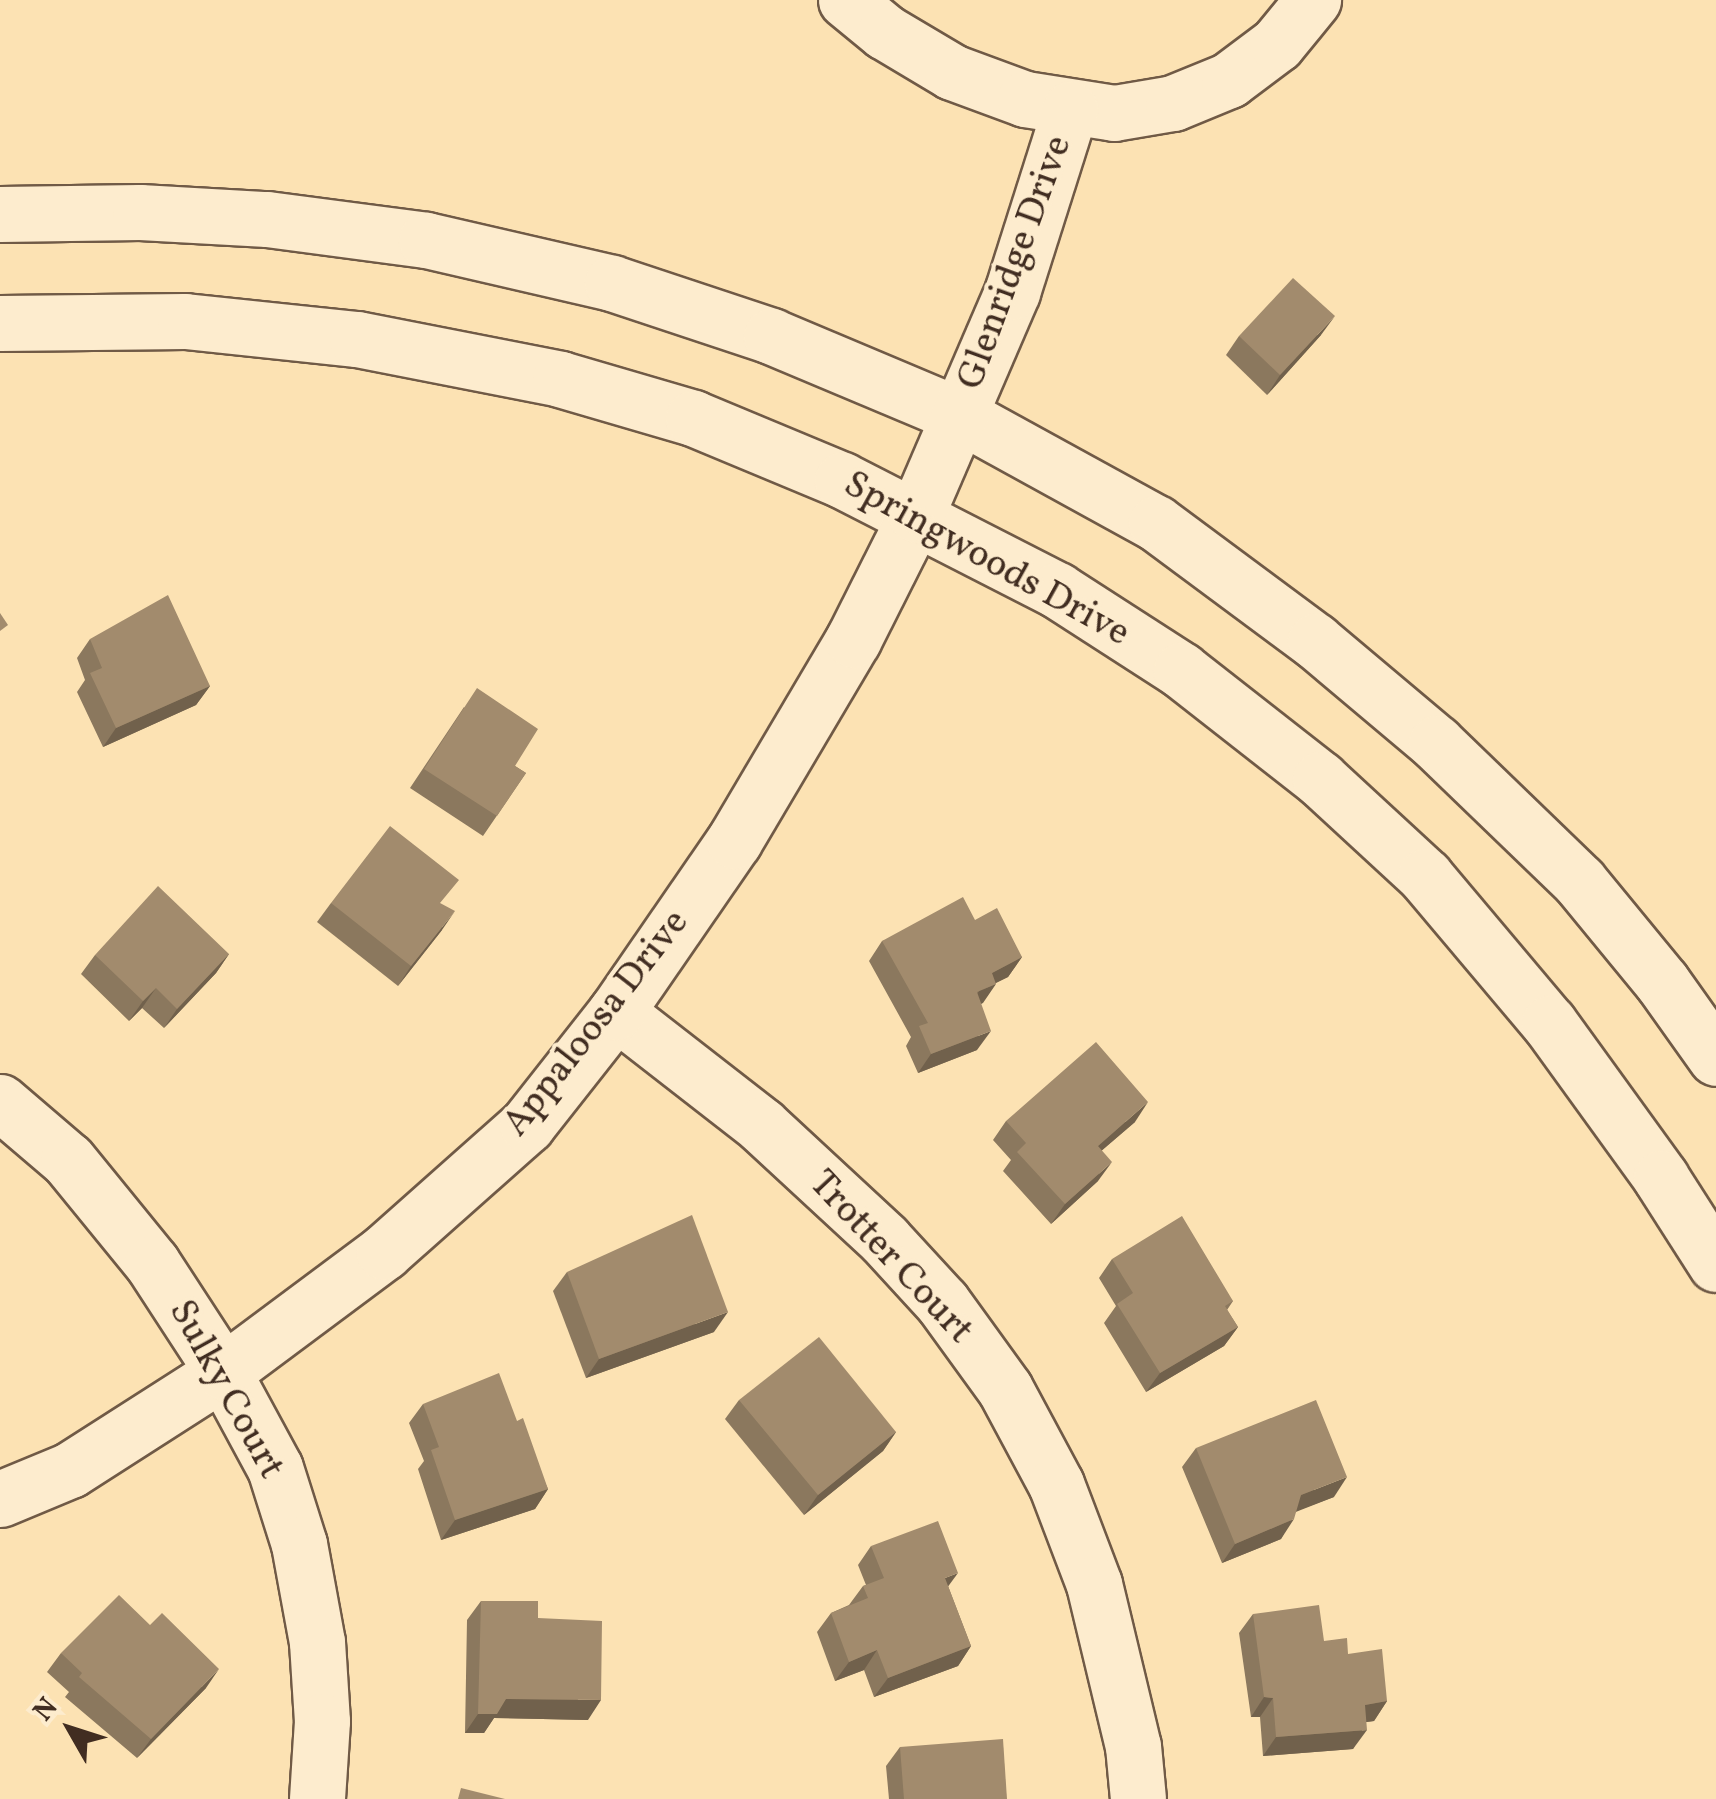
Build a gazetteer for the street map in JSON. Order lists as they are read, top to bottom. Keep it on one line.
{"streets":{"street":["Glenridge Drive","Springwoods Drive","Appaloosa Drive","Trotter Court","Sulky Court"]},"crossings":[["Glenridge Drive","Appaloosa Drive"],["Springwoods Drive","Appaloosa Drive"],["Appaloosa Drive","Trotter Court"],["Appaloosa Drive","Sulky Court"]],"north":"top left"}
